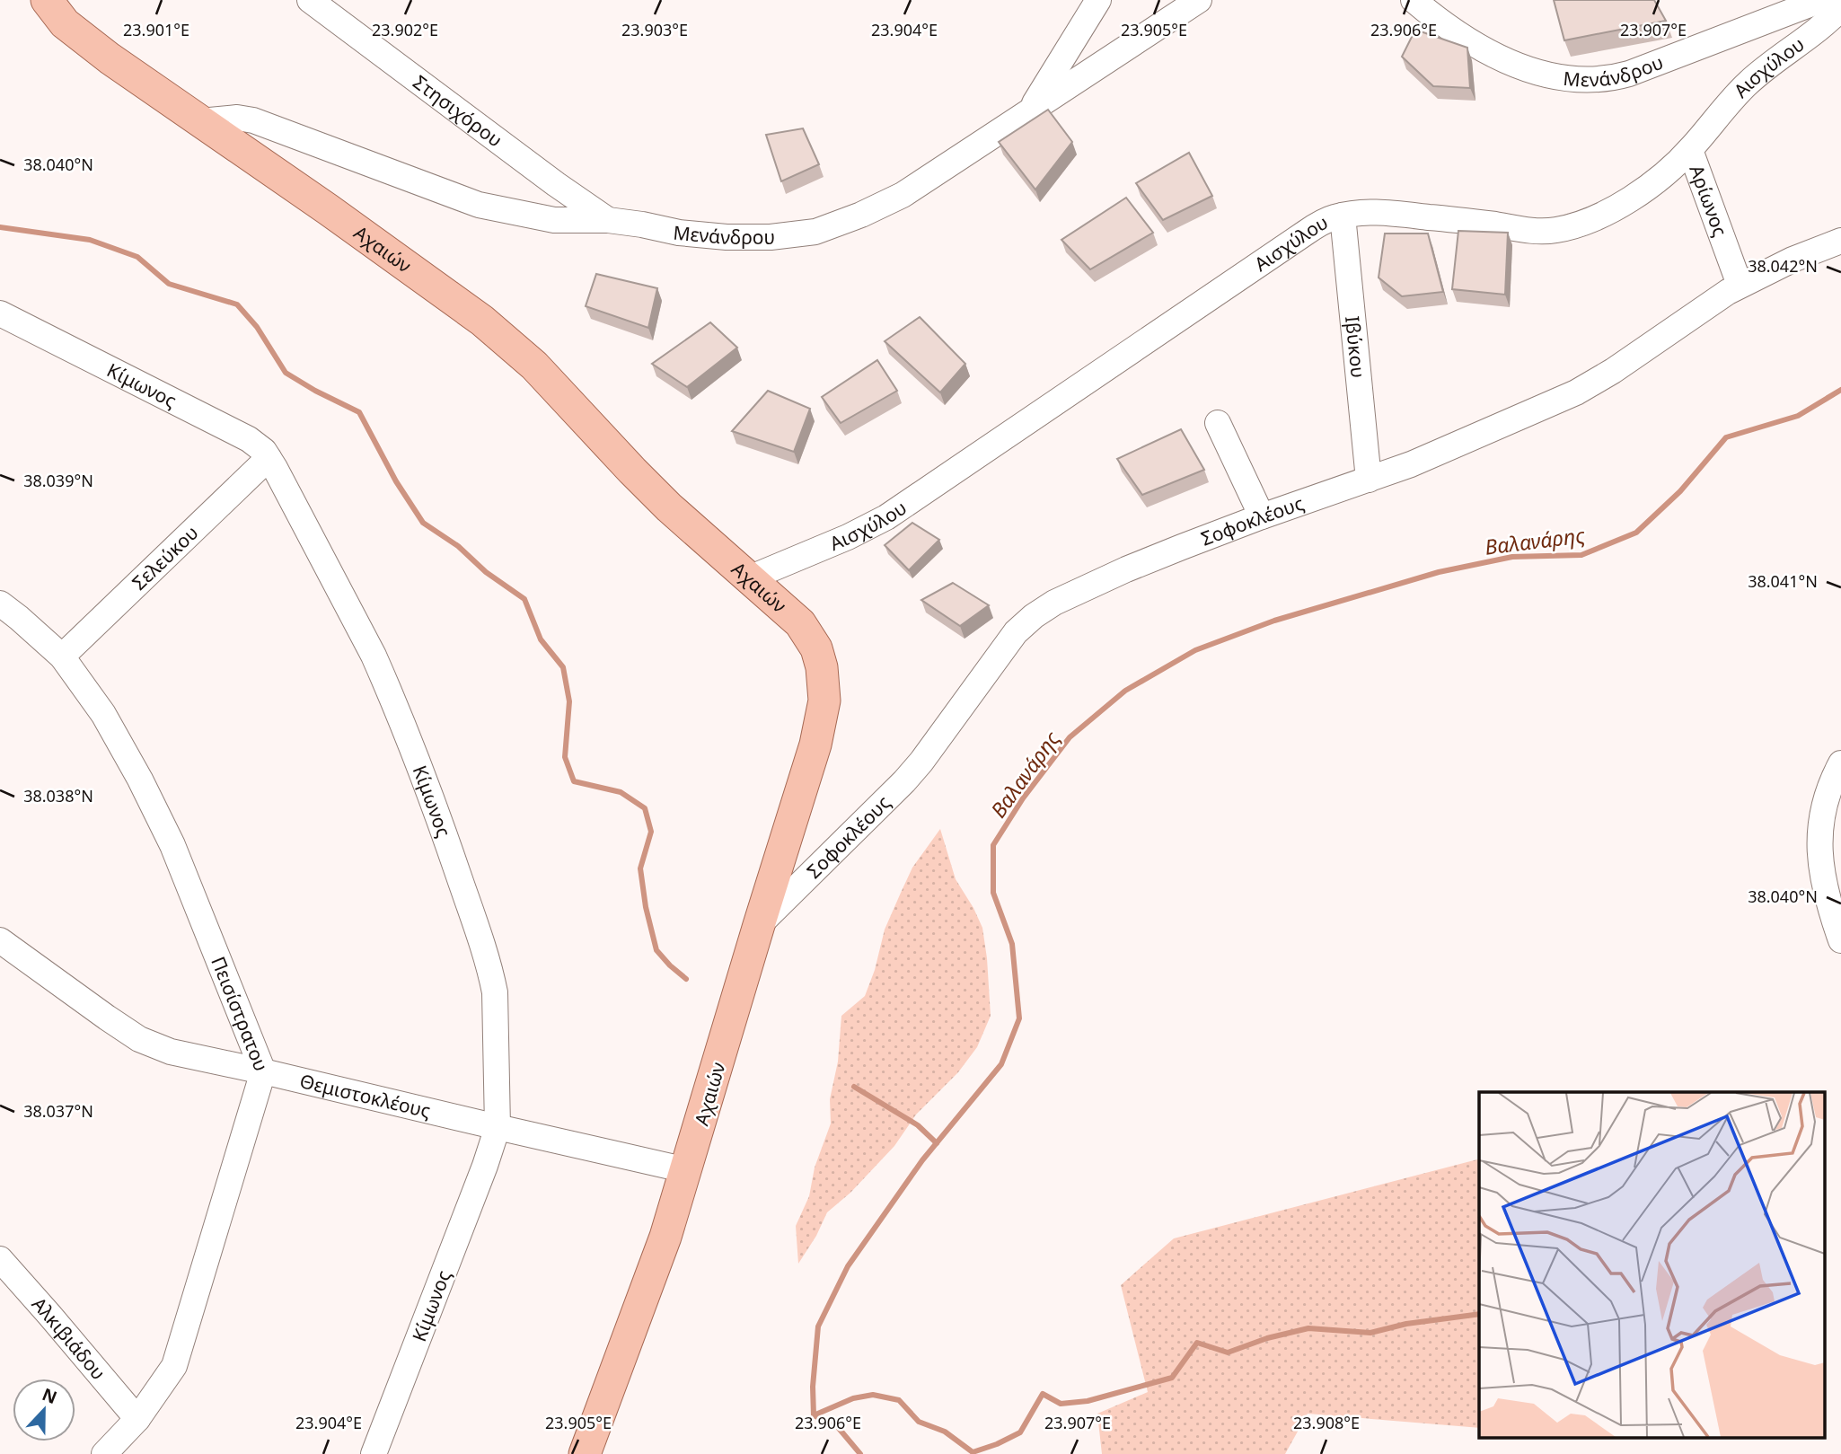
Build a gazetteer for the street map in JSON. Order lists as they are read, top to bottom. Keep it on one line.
{"streets":{"main road":["Αχαιών"],"street":["Μενάνδρου","Αισχύλου","Στησιχόρου","Αρίωνος","Ιβύκου","Κίμωνος","Σοφοκλέους","Σελεύκου","Πεισίστρατου","Θεμιστοκλέους","Αλκιβιάδου"]},"crossings":[["Μενάνδρου","Στησιχόρου"],["Μενάνδρου","Αχαιών"],["Αισχύλου","Αρίωνος"],["Αισχύλου","Αχαιών"],["Αισχύλου","Ιβύκου"],["Αρίωνος","Σοφοκλέους"],["Αχαιών","Σοφοκλέους"],["Αχαιών","Θεμιστοκλέους"],["Ιβύκου","Σοφοκλέους"],["Κίμωνος","Σελεύκου"],["Κίμωνος","Θεμιστοκλέους"],["Σελεύκου","Πεισίστρατου"],["Πεισίστρατου","Θεμιστοκλέους"],["Πεισίστρατου","Αλκιβιάδου"]],"water":["Βαλανάρης"],"north":"top","coordinates":["23.901°E","23.902°E","23.903°E","23.904°E","23.905°E","23.906°E","23.907°E","38.040°N","38.042°N","38.039°N","38.041°N","38.038°N","38.037°N","23.908°E"]}
